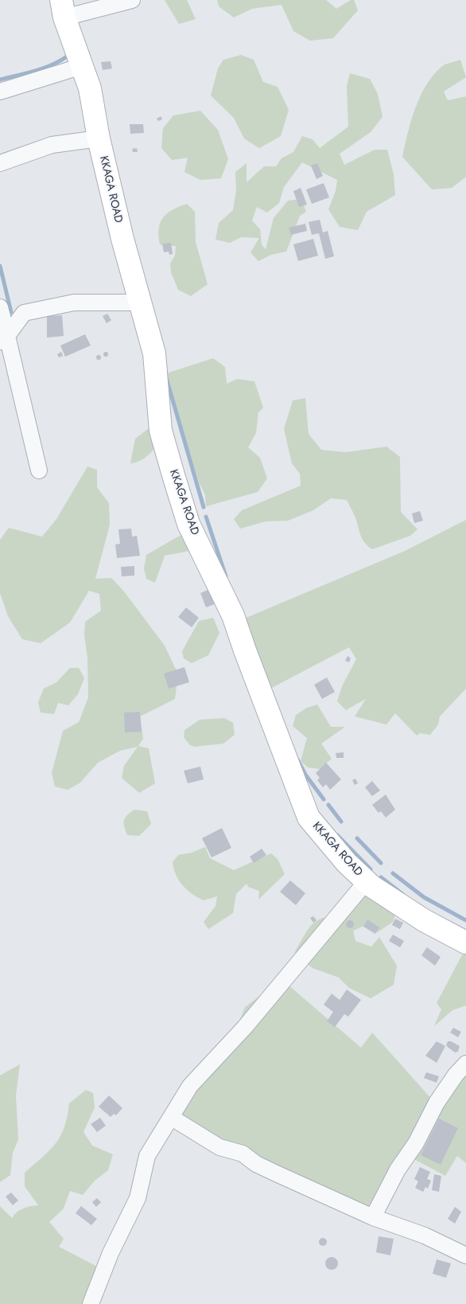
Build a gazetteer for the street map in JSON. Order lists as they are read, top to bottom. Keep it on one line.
{"streets":{"street":["KKAGA ROAD"]}}
